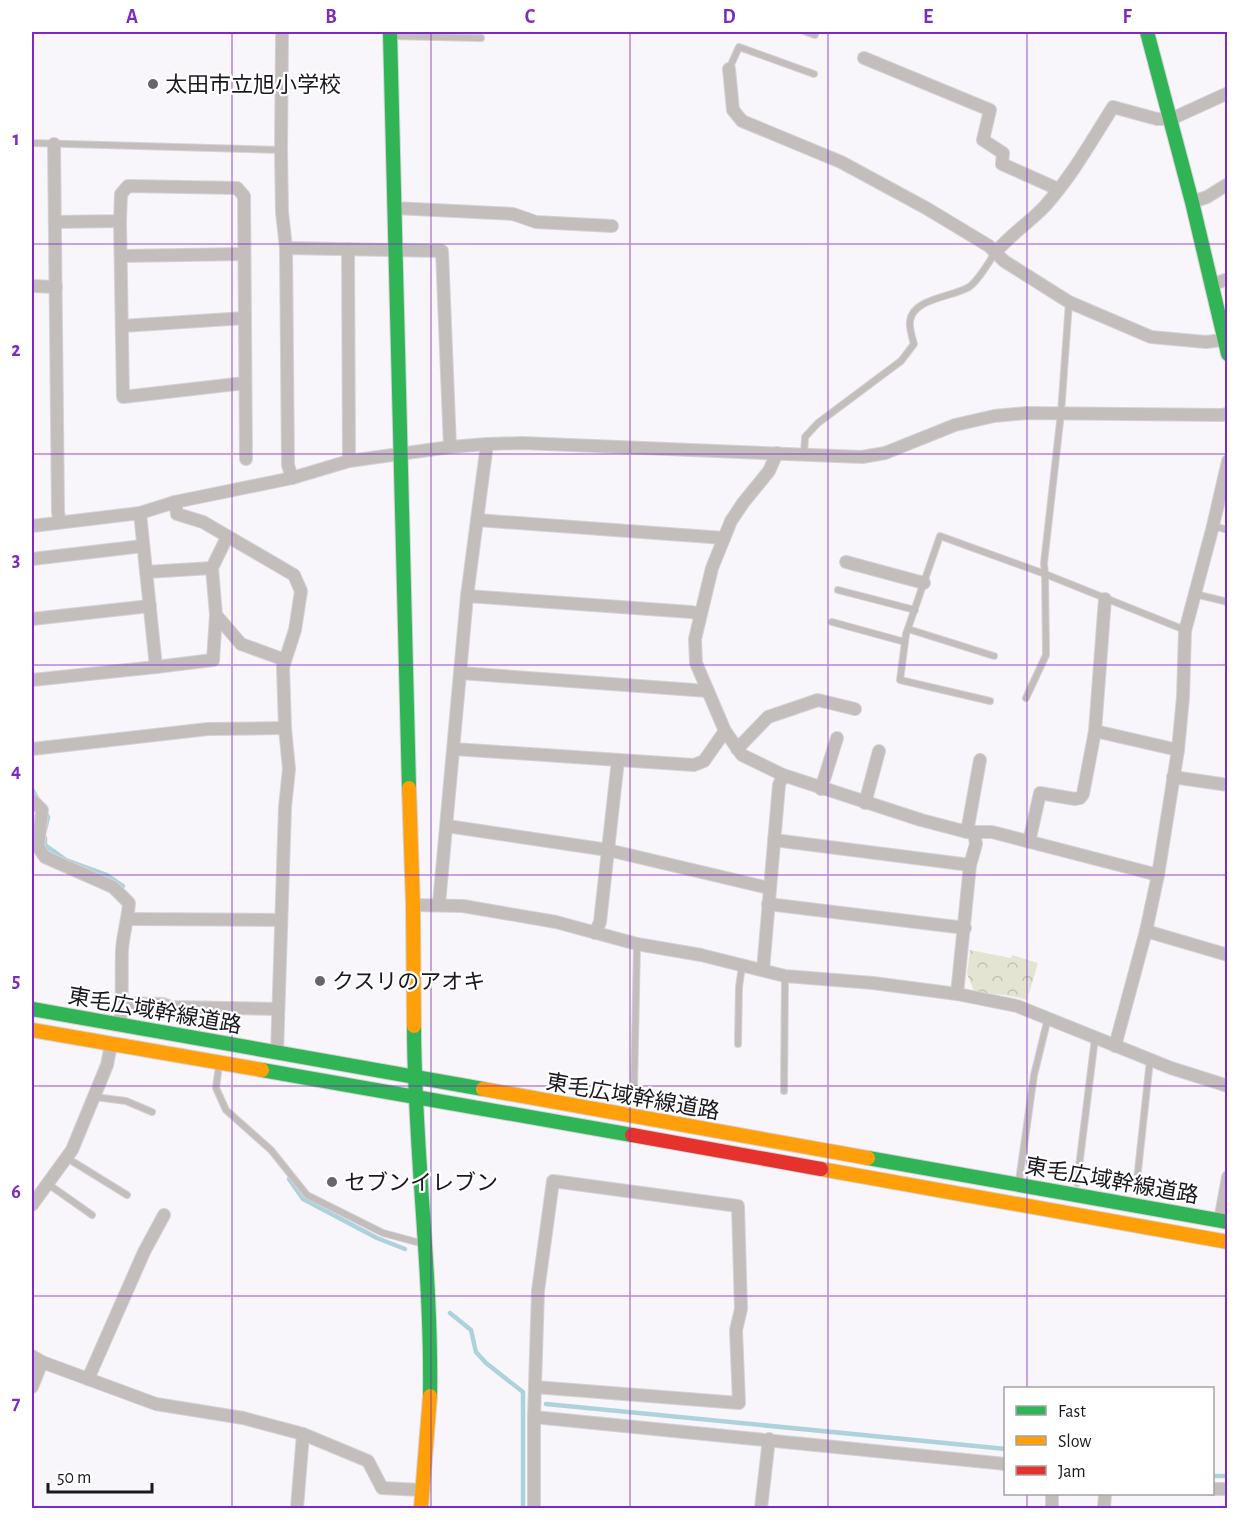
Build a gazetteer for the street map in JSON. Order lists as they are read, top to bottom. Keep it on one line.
{"streets":{"main road":["東毛広域幹線道路"]},"places":["太田市立旭小学校","クスリのアオキ","セブンイレブン"],"legend":["Fast","Slow","Jam"],"scale_bar":"50 m","grid":{"columns":["A","B","C","D","E","F"],"rows":["1","2","3","4","5","6","7"]}}
